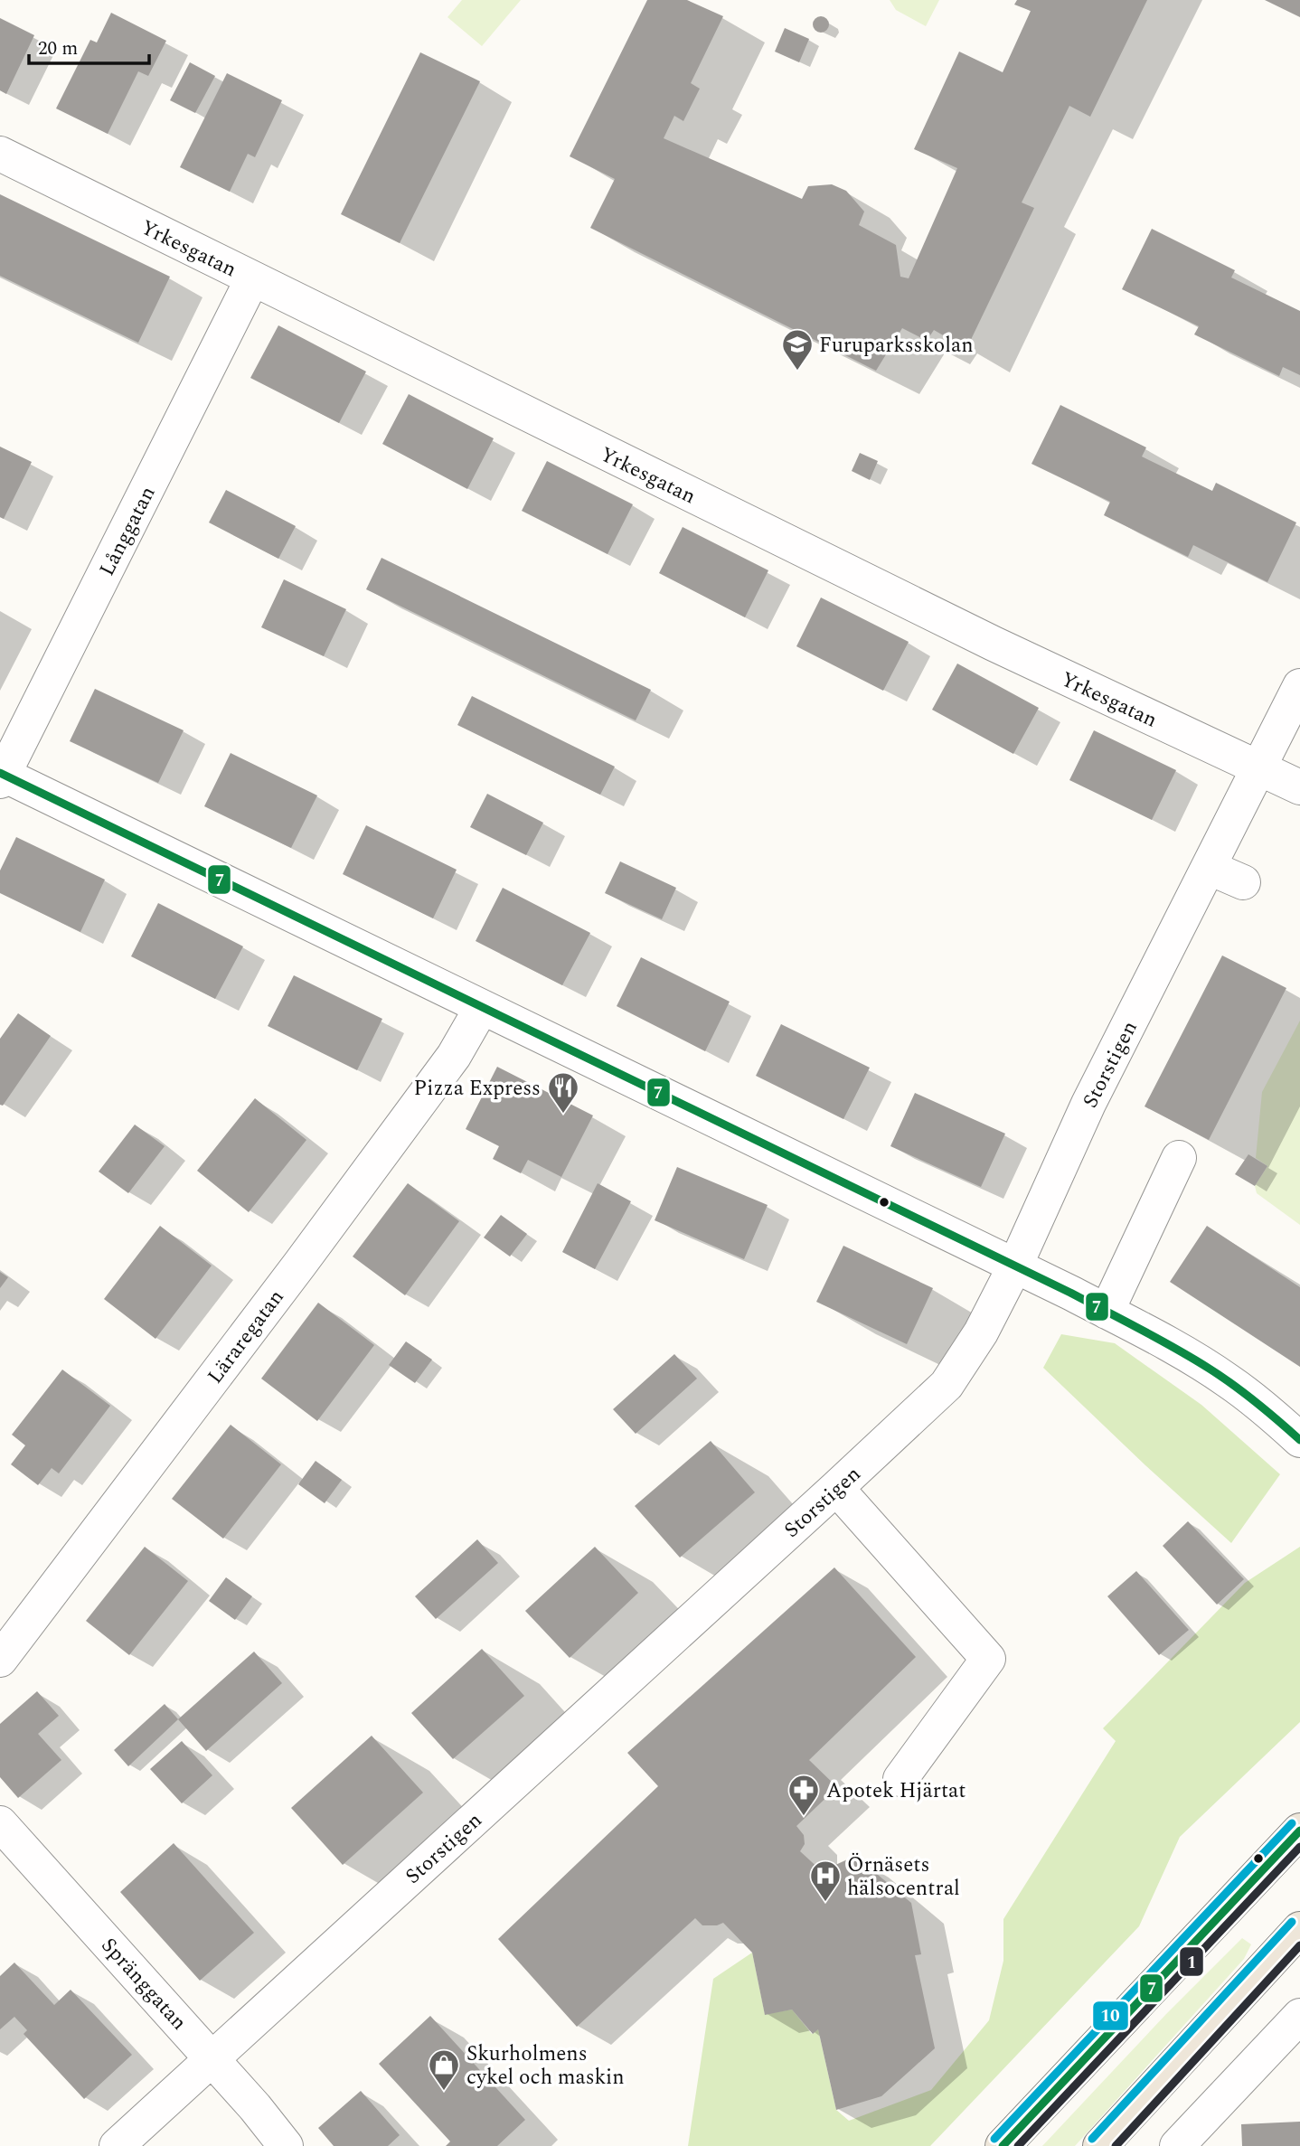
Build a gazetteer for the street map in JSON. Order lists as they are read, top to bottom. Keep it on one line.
{"streets":{"street":["Yrkesgatan","Långgatan","Storstigen","Läraregatan","Spränggatan"]},"crossings":[["Yrkesgatan","Långgatan"],["Yrkesgatan","Storstigen"],["Storstigen","Spränggatan"]],"places":{"school or university":["Furuparksskolan"],"restaurant":["Pizza Express"],"pharmacy":["Apotek Hjärtat"],"hospital":["Örnäsets hälsocentral"],"shop":["Skurholmens cykel och maskin"]},"lines":["transit line 7","transit line 10","transit line 1"],"scale_bar":"20 m"}
